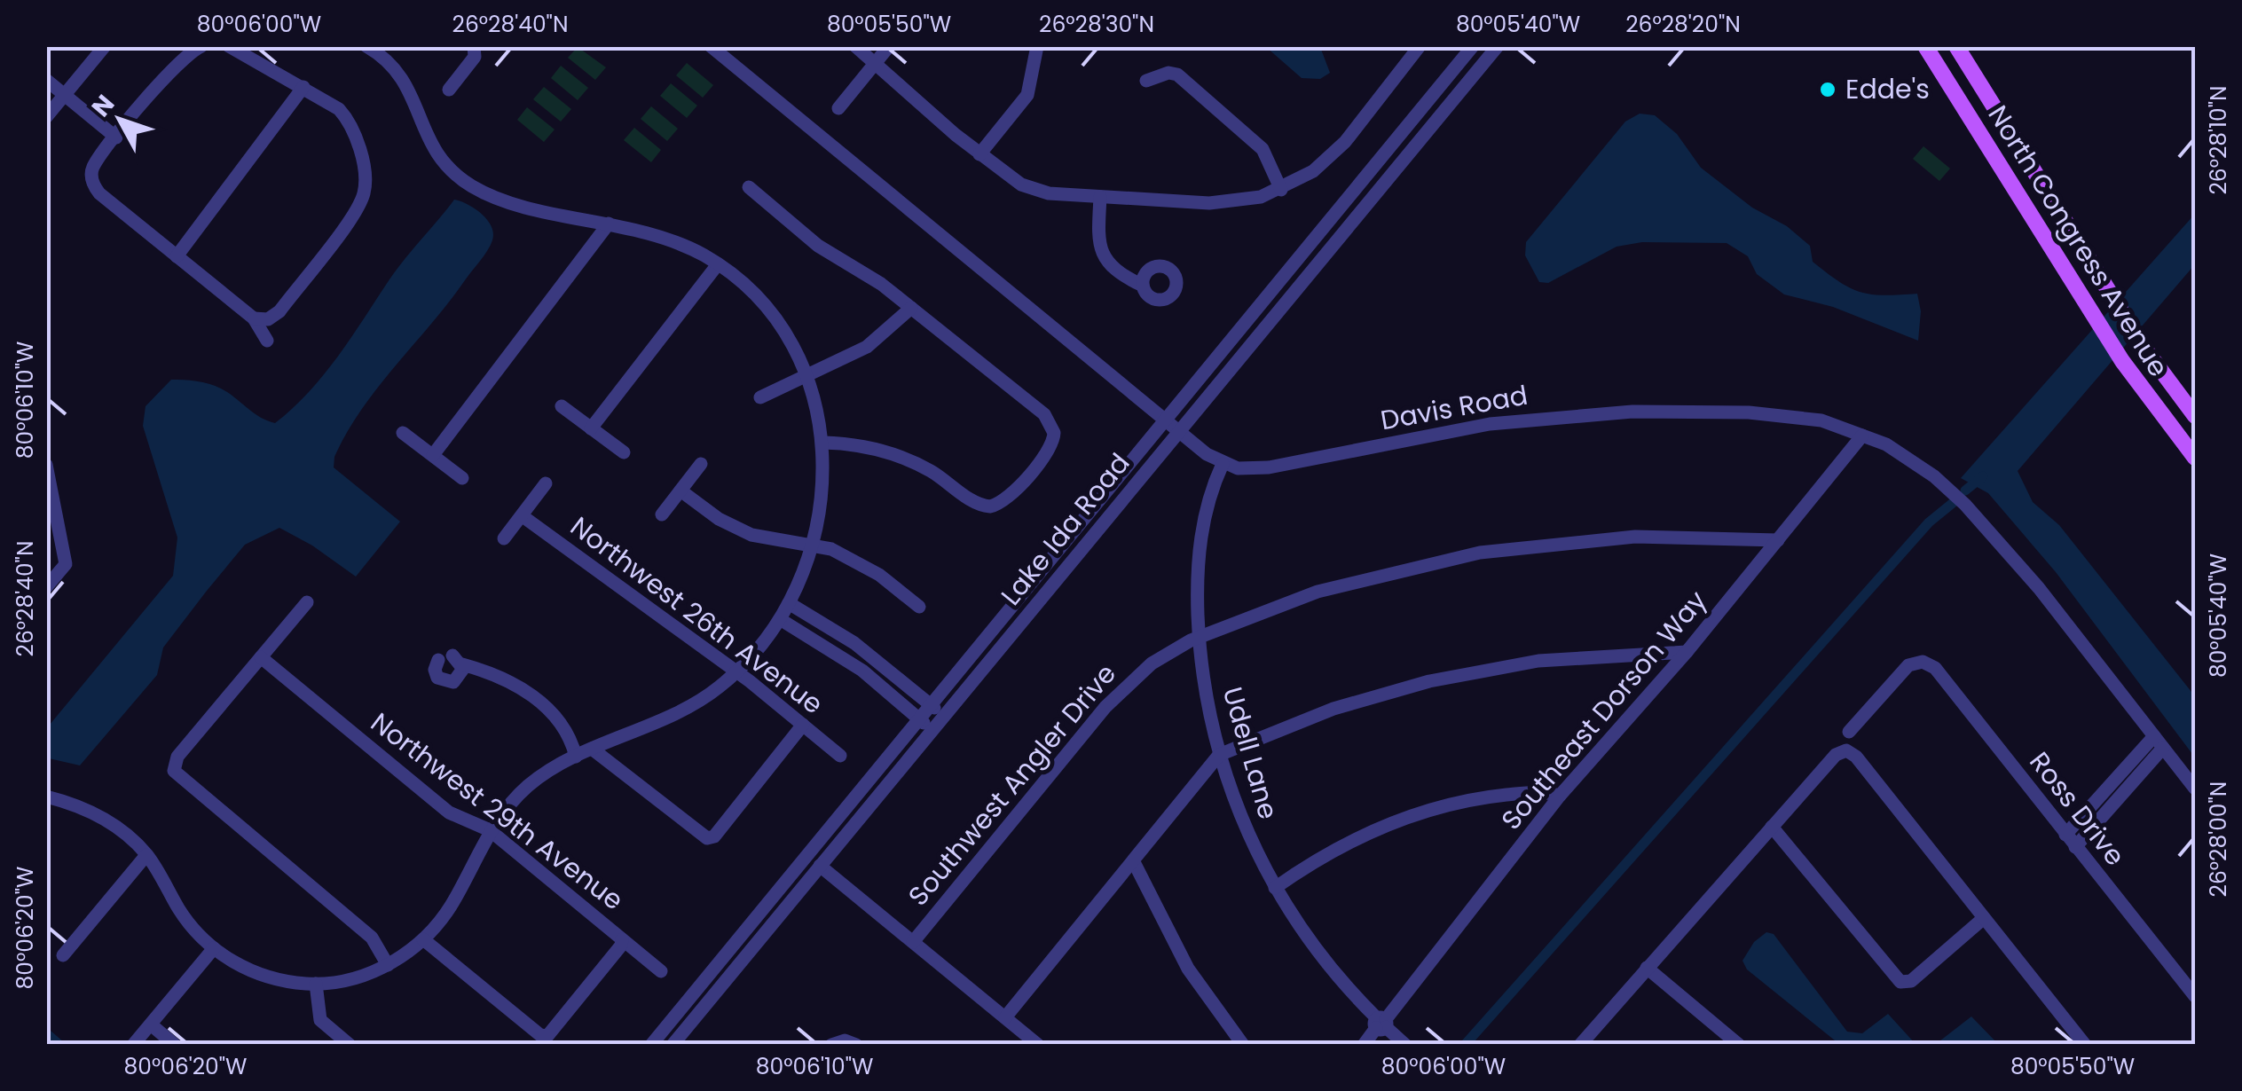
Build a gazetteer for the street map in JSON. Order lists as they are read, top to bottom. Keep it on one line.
{"streets":{"main road":["North Congress Avenue"],"street":["Davis Road","Lake Ida Road","Northwest 26th Avenue","Southeast Dorson Way","Udell Lane","Southwest Angler Drive","Ross Drive","Northwest 29th Avenue"]},"crossings":[["Davis Road","Southeast Dorson Way"],["Davis Road","Udell Lane"],["Southeast Dorson Way","Udell Lane"],["Southeast Dorson Way","Southwest Angler Drive"],["Udell Lane","Southwest Angler Drive"]],"places":["Edde's"],"north":"top left","coordinates":["80°06'00\"W","26°28'40\"N","80°05'50\"W","26°28'30\"N","80°05'40\"W","26°28'20\"N","26°28'10\"N","80°06'10\"W","26°28'00\"N","80°06'20\"W"]}
